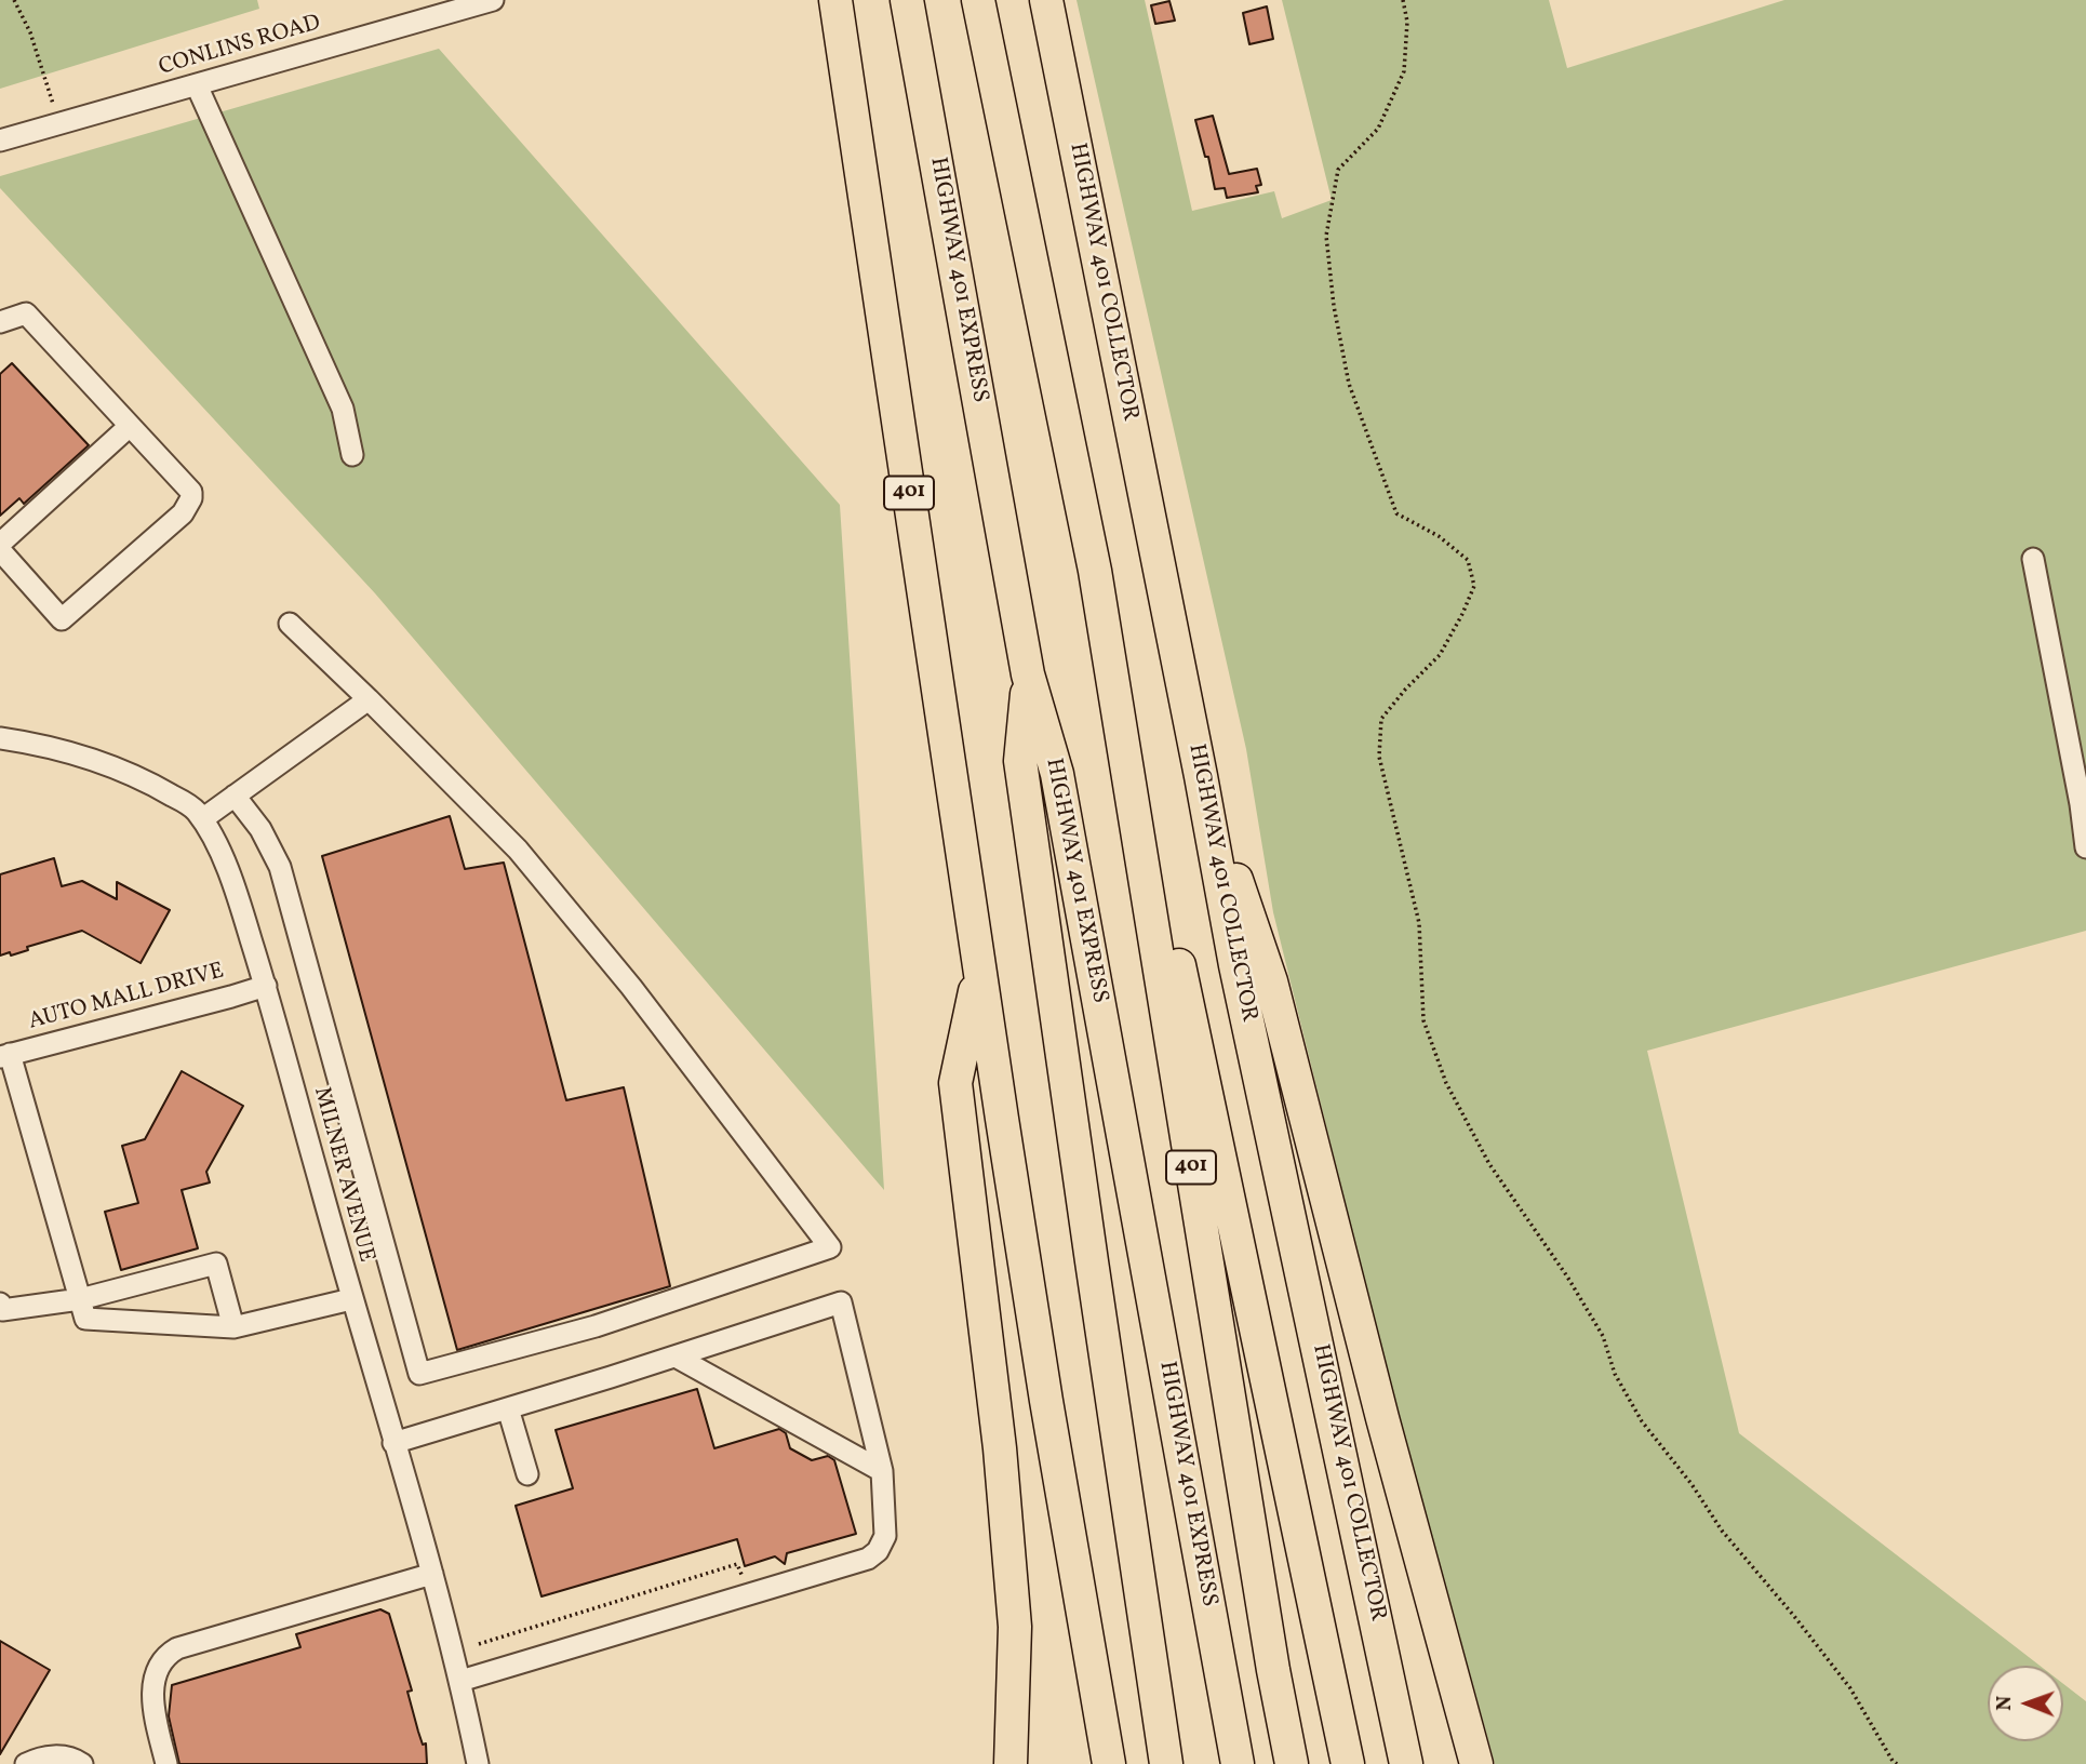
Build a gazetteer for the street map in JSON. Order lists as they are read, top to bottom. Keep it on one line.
{"streets":{"highway":["HIGHWAY 401 EXPRESS","HIGHWAY 401 COLLECTOR","401"],"street":["CONLINS ROAD","AUTO MALL DRIVE","MILNER AVENUE"]},"crossings":[["AUTO MALL DRIVE","MILNER AVENUE"]],"north":"left"}
